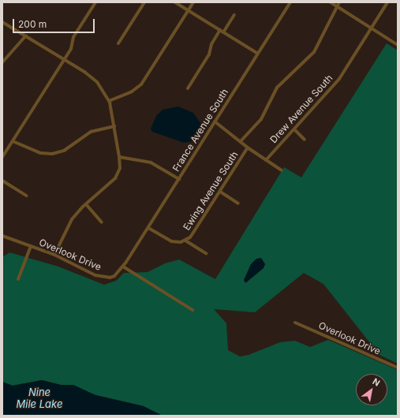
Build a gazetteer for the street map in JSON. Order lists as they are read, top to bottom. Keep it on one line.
{"streets":{"street":["Drew Avenue South","France Avenue South","Ewing Avenue South","Overlook Drive"]},"crossings":[["France Avenue South","Overlook Drive"]],"water":["Nine Mile Lake"],"scale_bar":"200 m","north":"top right"}
